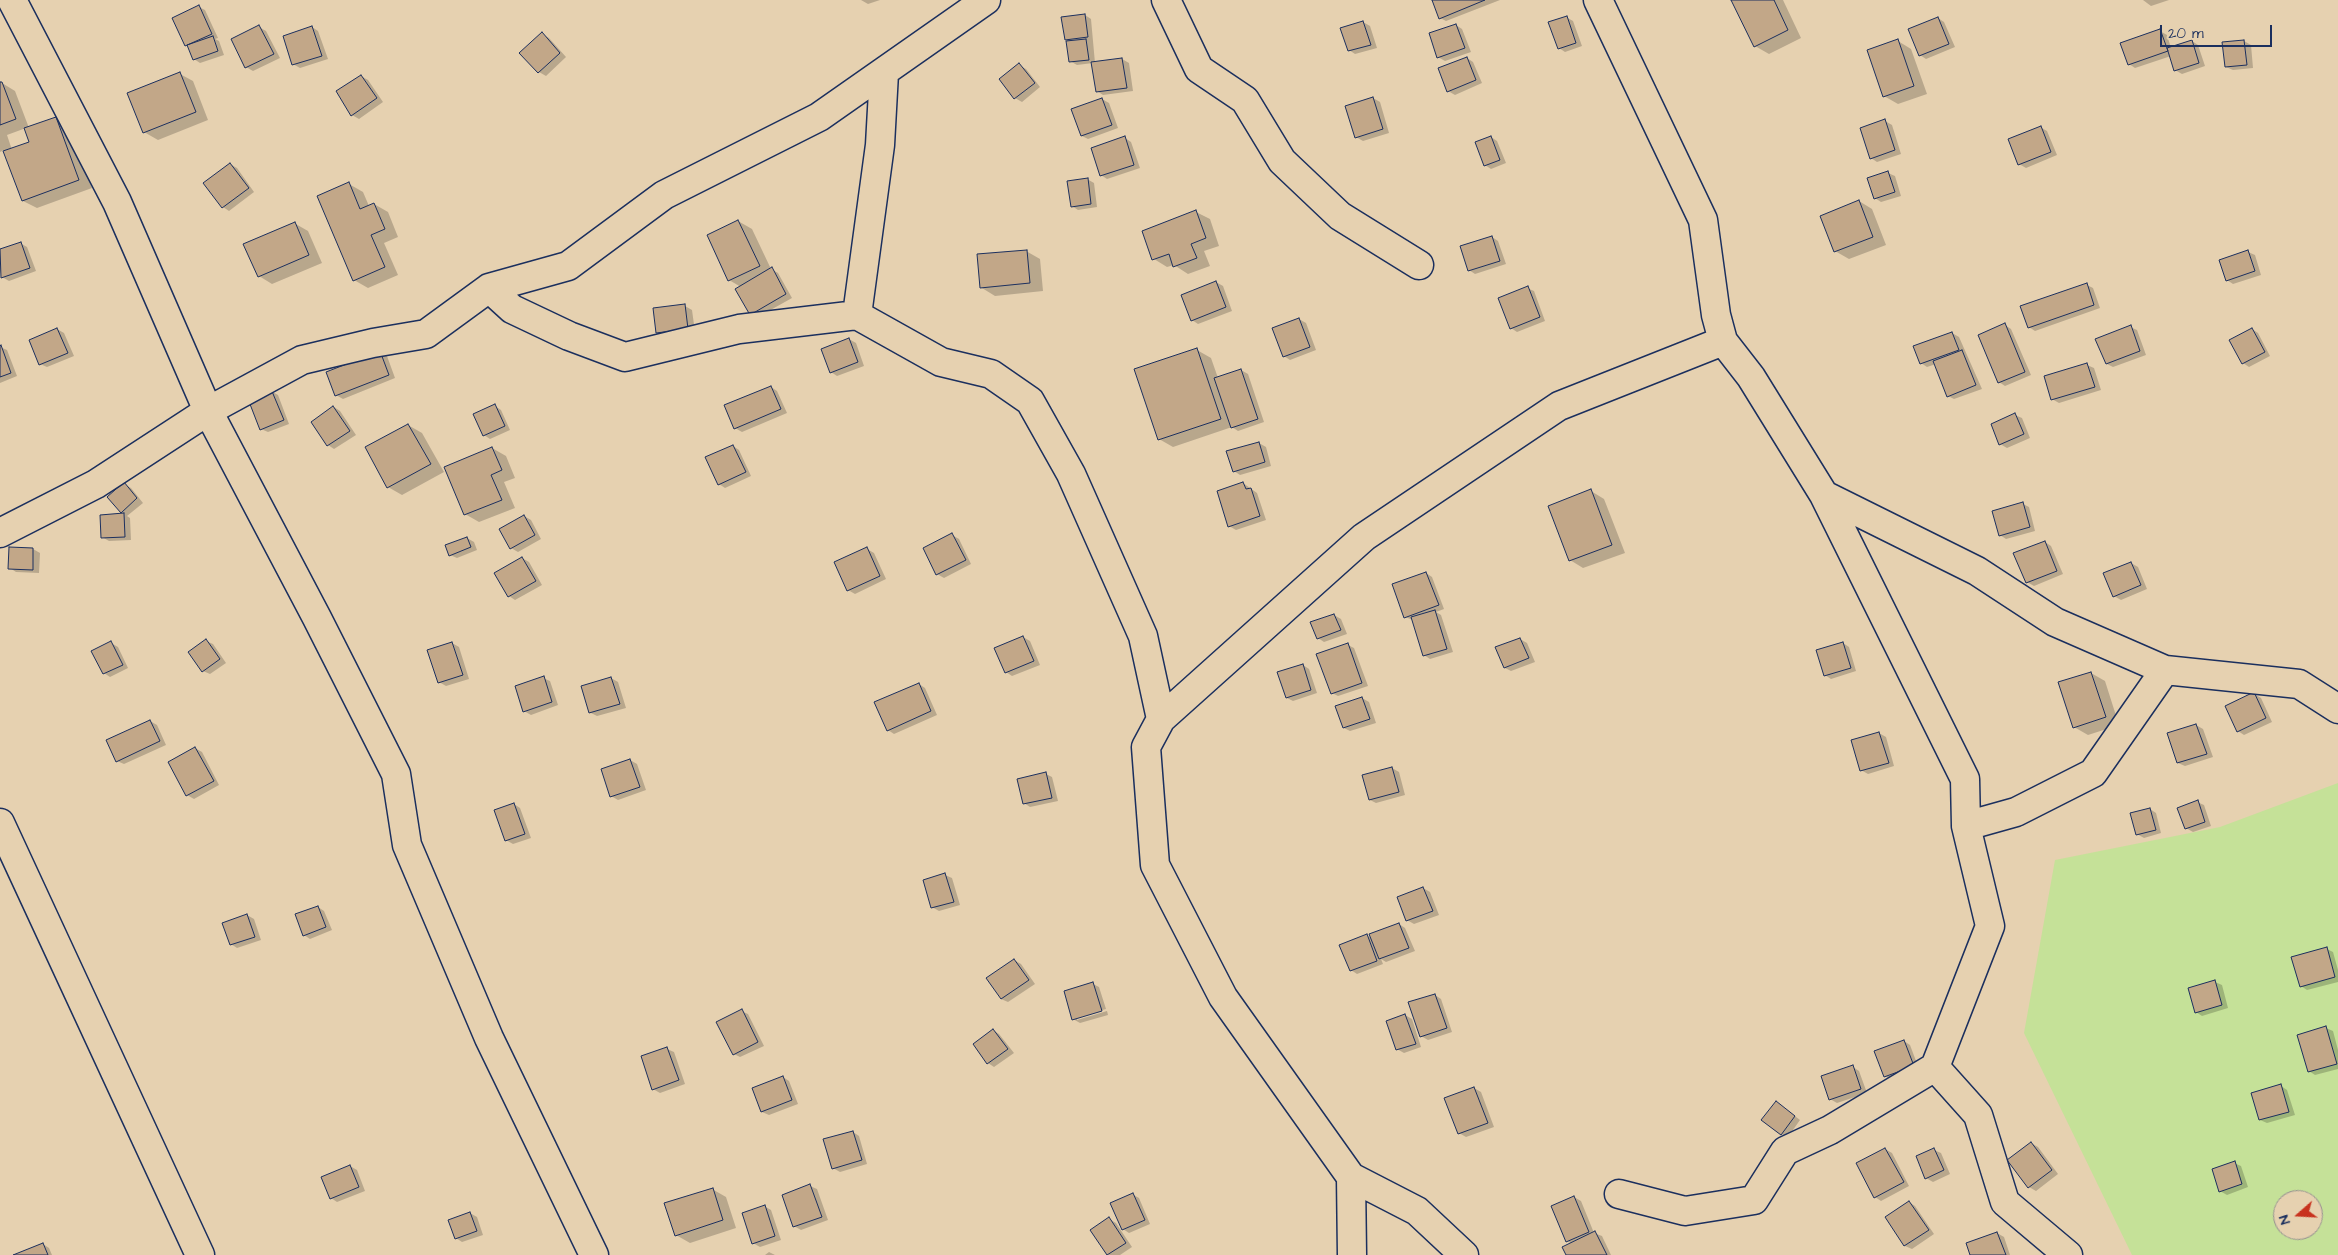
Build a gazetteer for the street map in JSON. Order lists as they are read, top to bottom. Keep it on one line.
{"scale_bar":"20 m","north":"left"}
